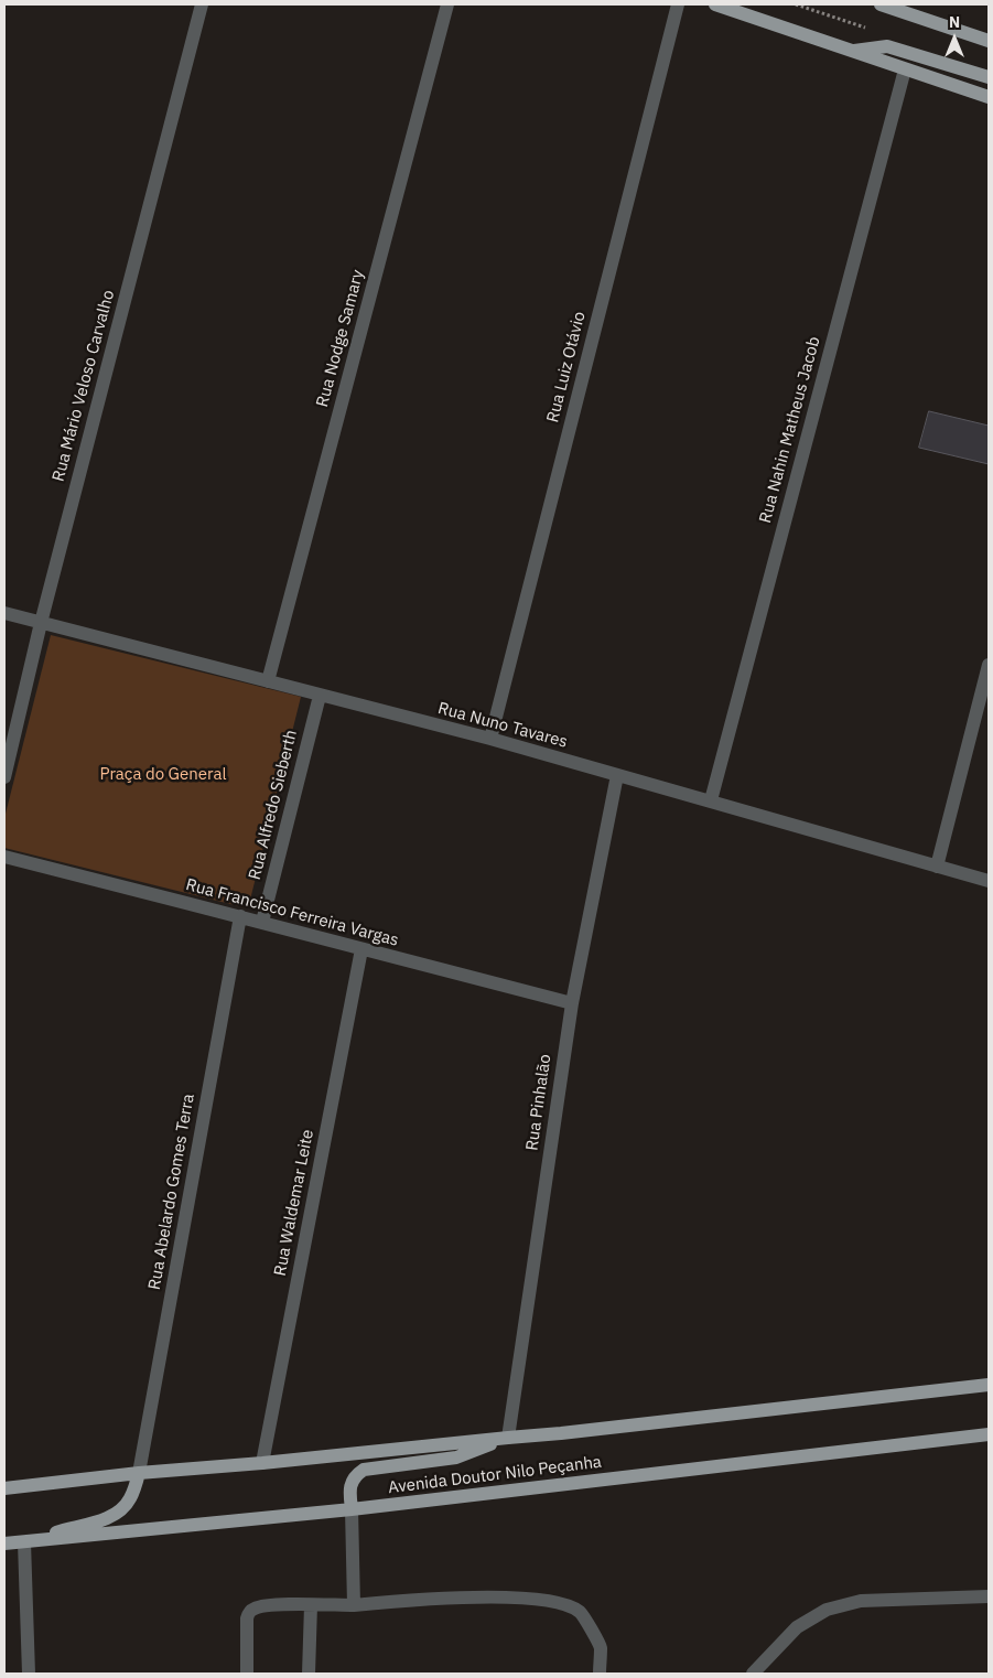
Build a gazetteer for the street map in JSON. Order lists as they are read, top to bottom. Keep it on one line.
{"streets":{"main road":["Avenida Doutor Nilo Peçanha"],"street":["Rua Nodge Samary","Rua Luiz Otávio","Rua Mário Veloso Carvalho","Rua Nahin Matheus Jacob","Rua Nuno Tavares","Rua Alfredo Sieberth","Rua Francisco Ferreira Vargas","Rua Pinhalão","Rua Abelardo Gomes Terra","Rua Waldemar Leite"]},"crossings":[["Rua Nodge Samary","Rua Nuno Tavares"],["Rua Luiz Otávio","Rua Nuno Tavares"],["Rua Mário Veloso Carvalho","Rua Nuno Tavares"],["Rua Nahin Matheus Jacob","Rua Nuno Tavares"],["Rua Nuno Tavares","Rua Alfredo Sieberth"],["Rua Nuno Tavares","Rua Pinhalão"],["Rua Alfredo Sieberth","Rua Francisco Ferreira Vargas"],["Rua Francisco Ferreira Vargas","Rua Pinhalão"],["Rua Francisco Ferreira Vargas","Rua Abelardo Gomes Terra"],["Rua Francisco Ferreira Vargas","Rua Waldemar Leite"],["Rua Pinhalão","Avenida Doutor Nilo Peçanha"],["Rua Abelardo Gomes Terra","Avenida Doutor Nilo Peçanha"],["Rua Waldemar Leite","Avenida Doutor Nilo Peçanha"]],"parks":["Praça do General"],"north":"top"}
